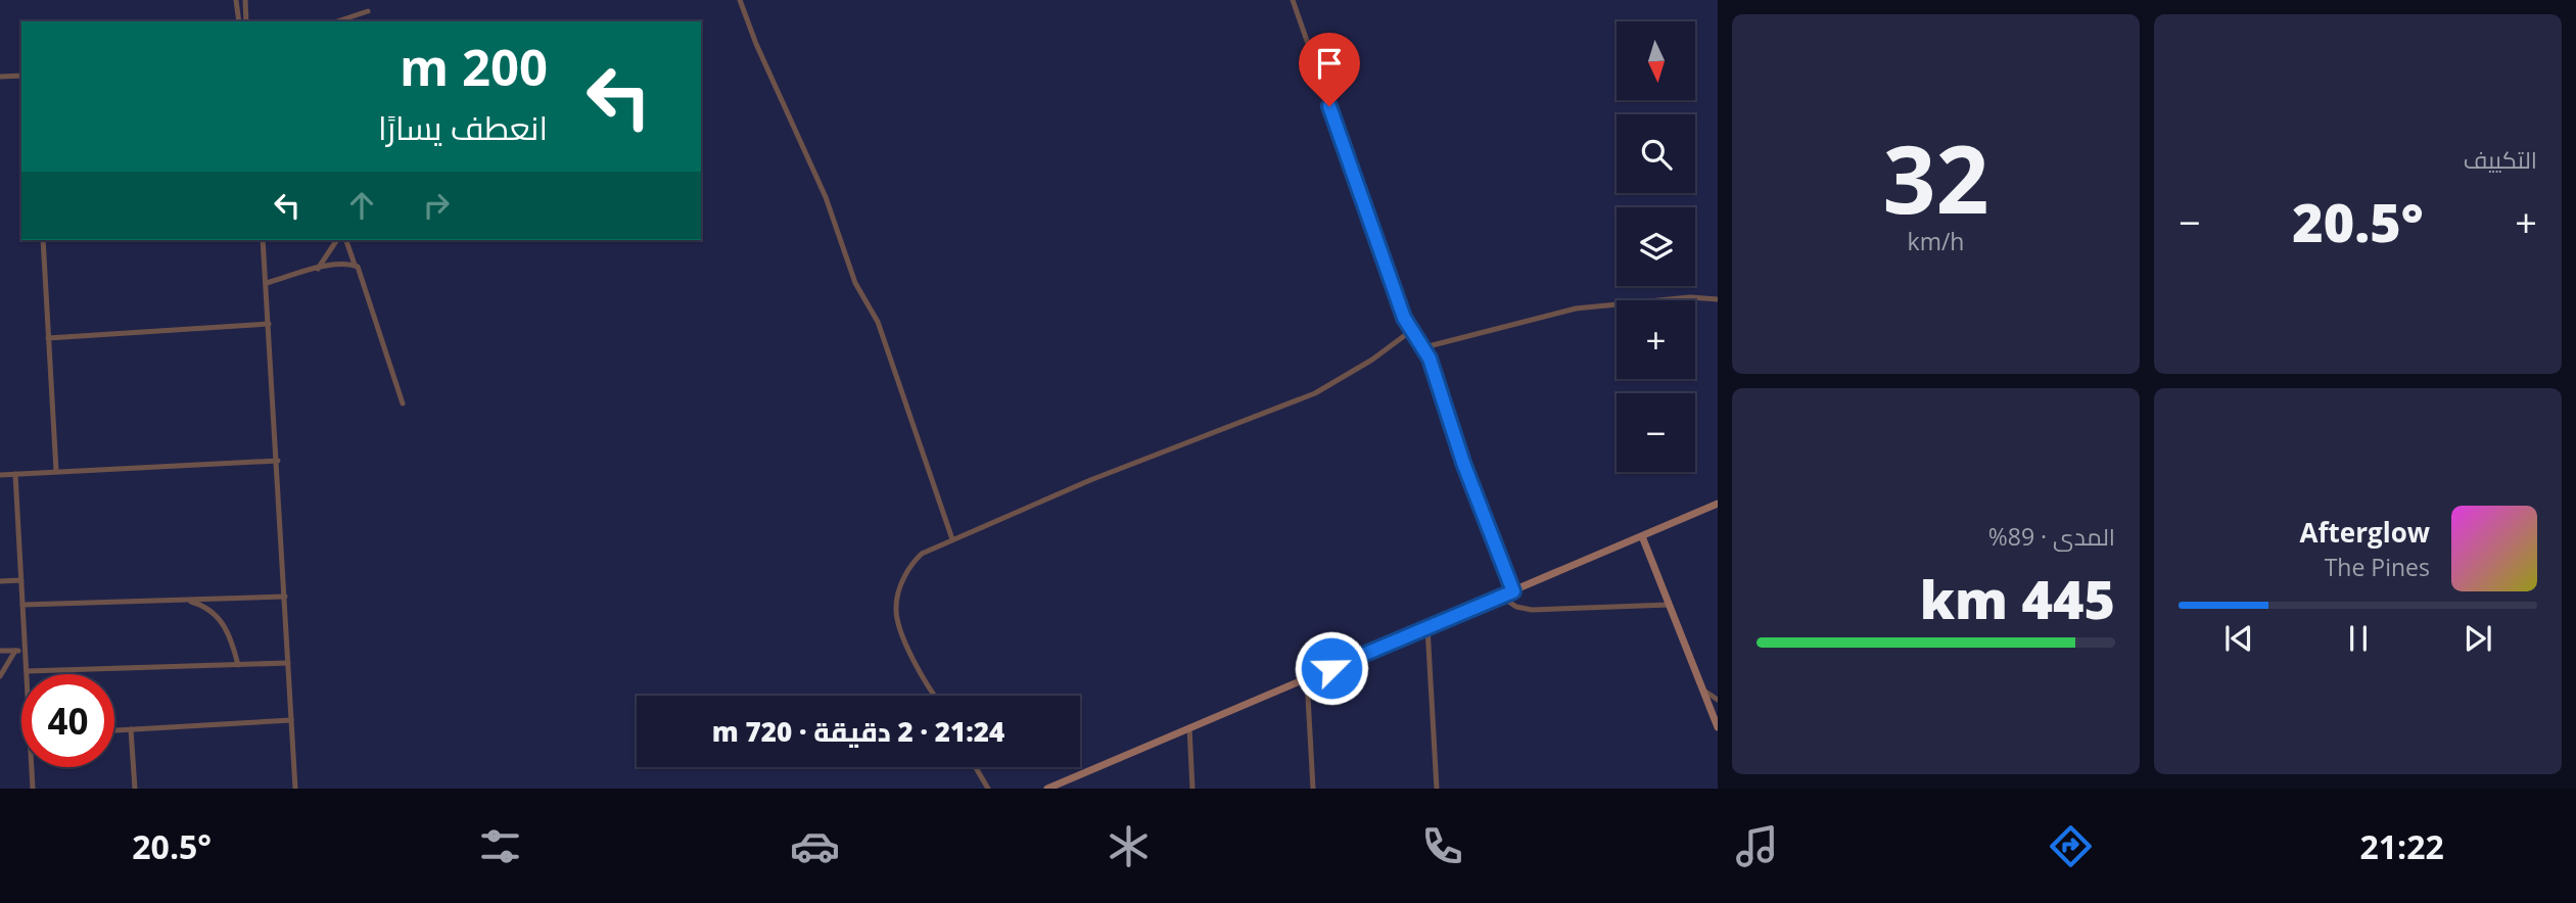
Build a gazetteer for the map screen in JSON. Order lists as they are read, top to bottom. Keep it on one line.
{"north":"bottom","page":{"tile":["التكييف",["32","km/h"],["المدى · 89%","445 km"]],"map_buttons":["+","−"],"turn":["200 m","انعطف يسارًا"],"heat":["−","20.5°","+"],"song":["Afterglow","The Pines"],"limit":"40","trip":"21:24 · 2 دقيقة · 720 m","tabs":["21:22","20.5°"]}}
